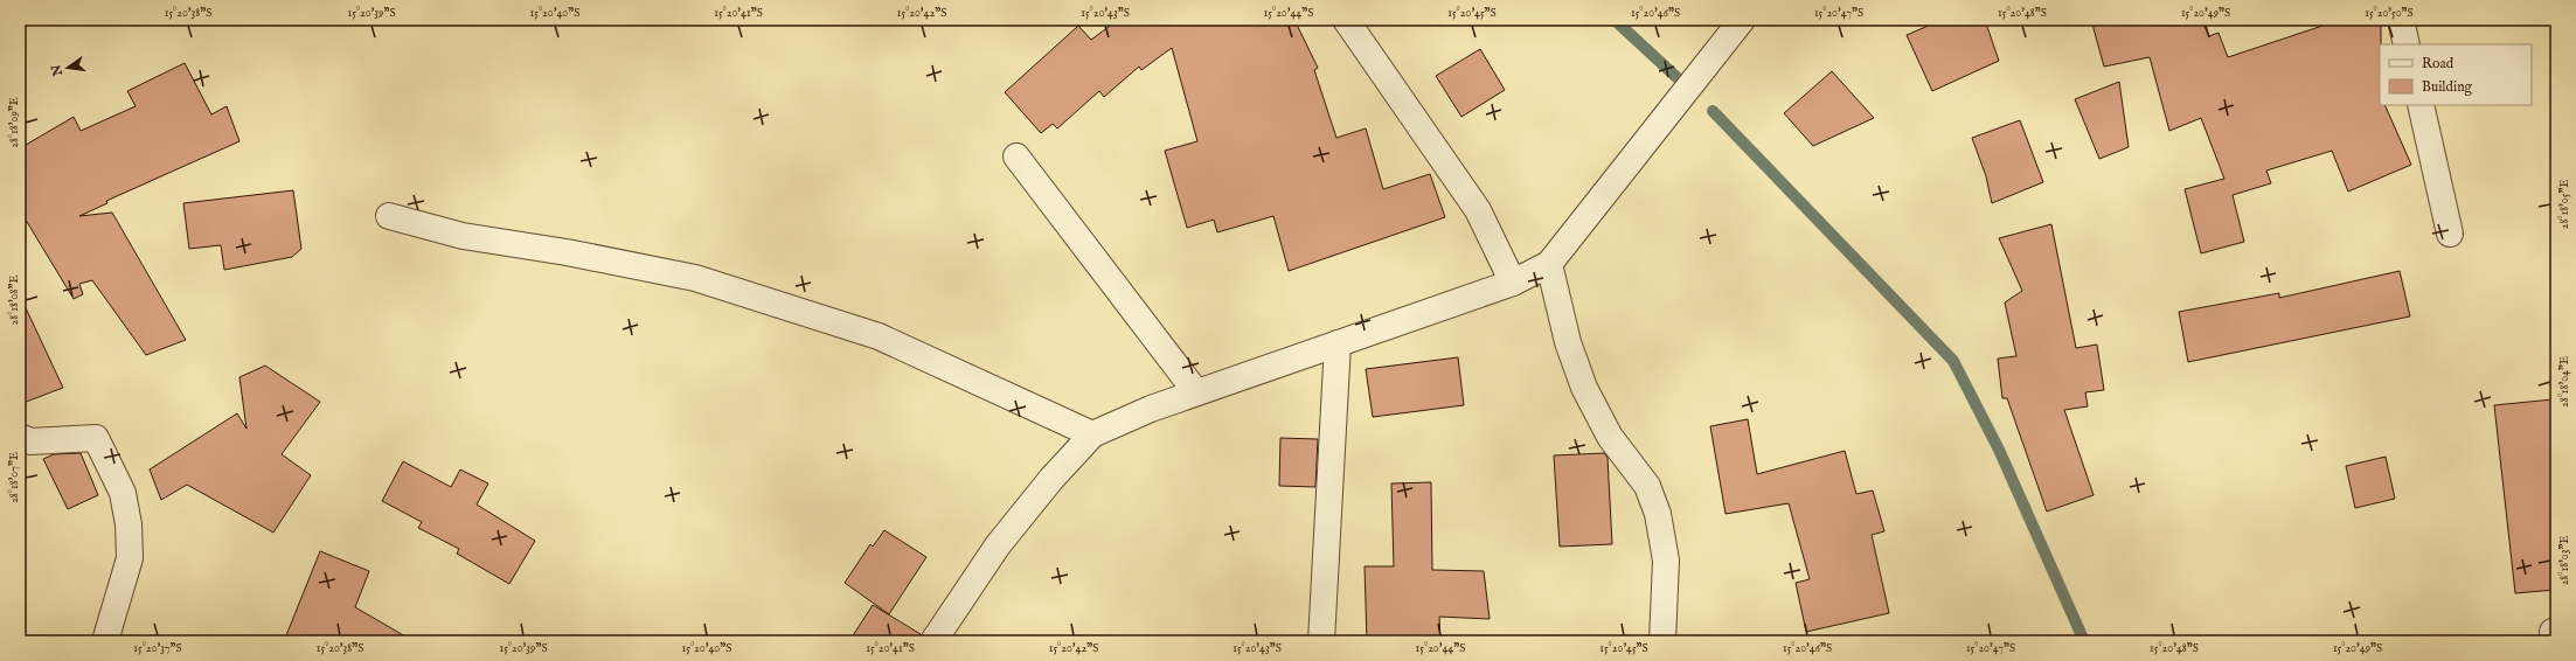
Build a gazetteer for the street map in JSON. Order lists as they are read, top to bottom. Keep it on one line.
{"legend":["Road","Building"],"north":"left","coordinates":["15°20'38\"S","15°20'39\"S","15°20'40\"S","15°20'41\"S","15°20'42\"S","15°20'43\"S","15°20'44\"S","15°20'45\"S","15°20'46\"S","15°20'47\"S","15°20'48\"S","15°20'49\"S","15°20'50\"S","28°18'09\"E","28°18'05\"E","28°18'08\"E","28°18'04\"E","28°18'07\"E","28°18'03\"E","15°20'37\"S"]}
